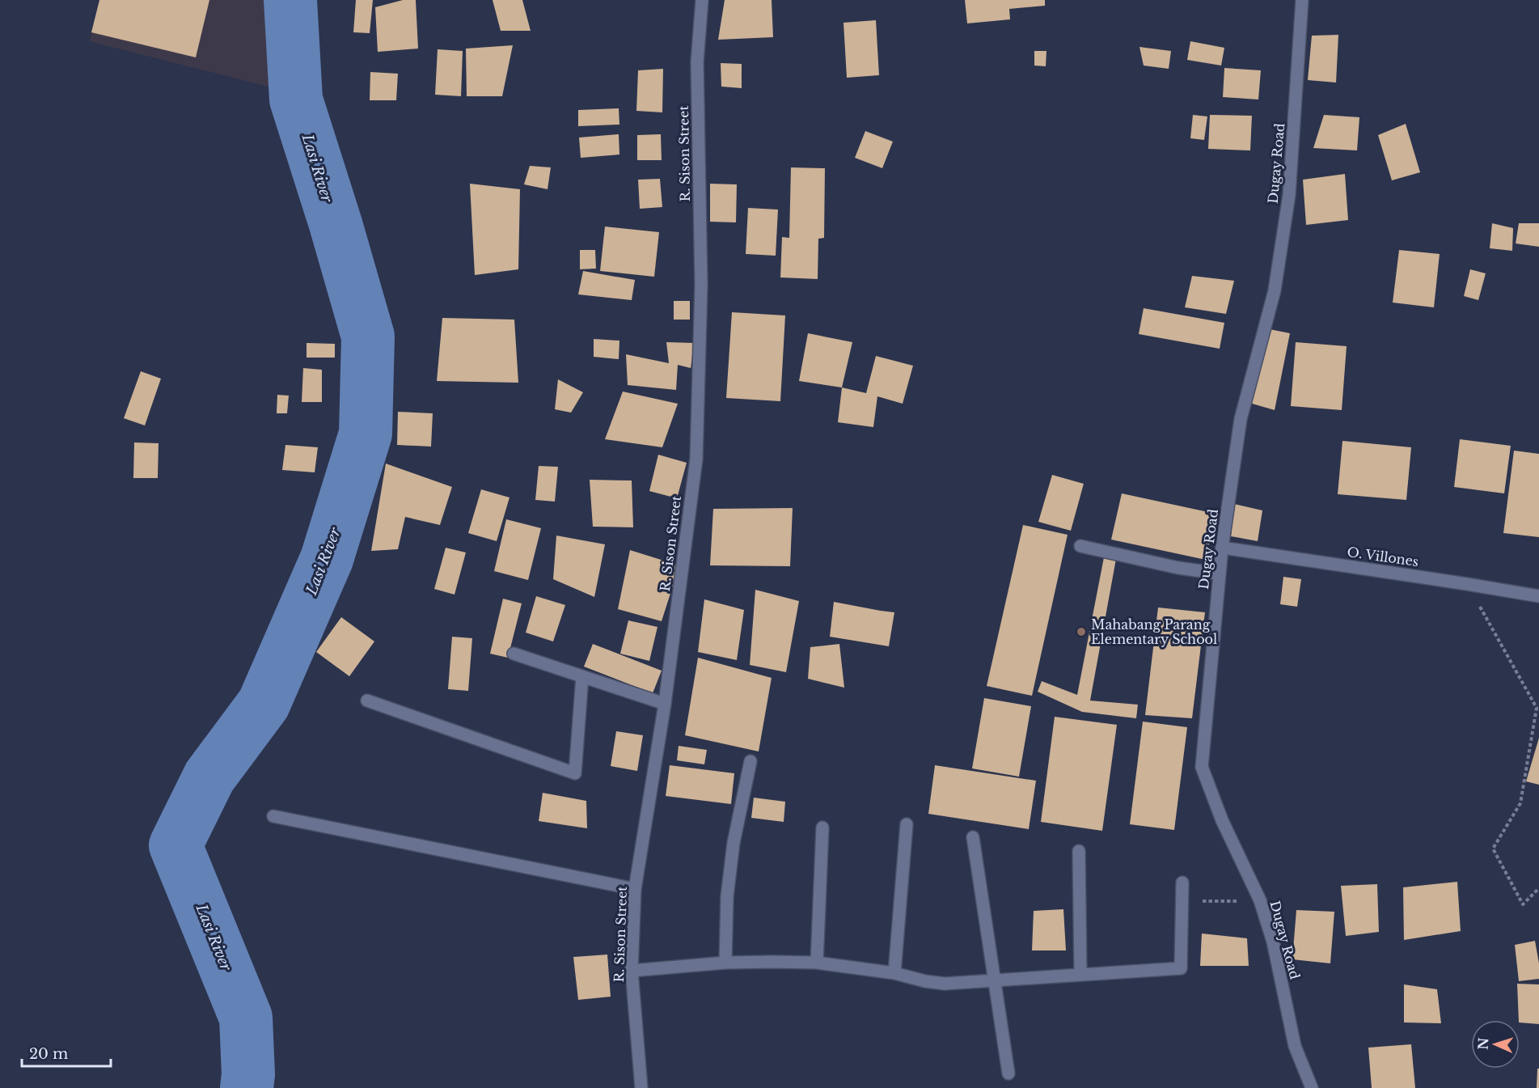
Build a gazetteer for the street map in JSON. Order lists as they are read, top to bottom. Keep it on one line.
{"streets":{"street":["R. Sison Street","Dugay Road","O. Villones"]},"crossings":[["Dugay Road","O. Villones"]],"water":["Lasi River"],"places":["Mahabang Parang Elementary School"],"scale_bar":"20 m","north":"left"}
